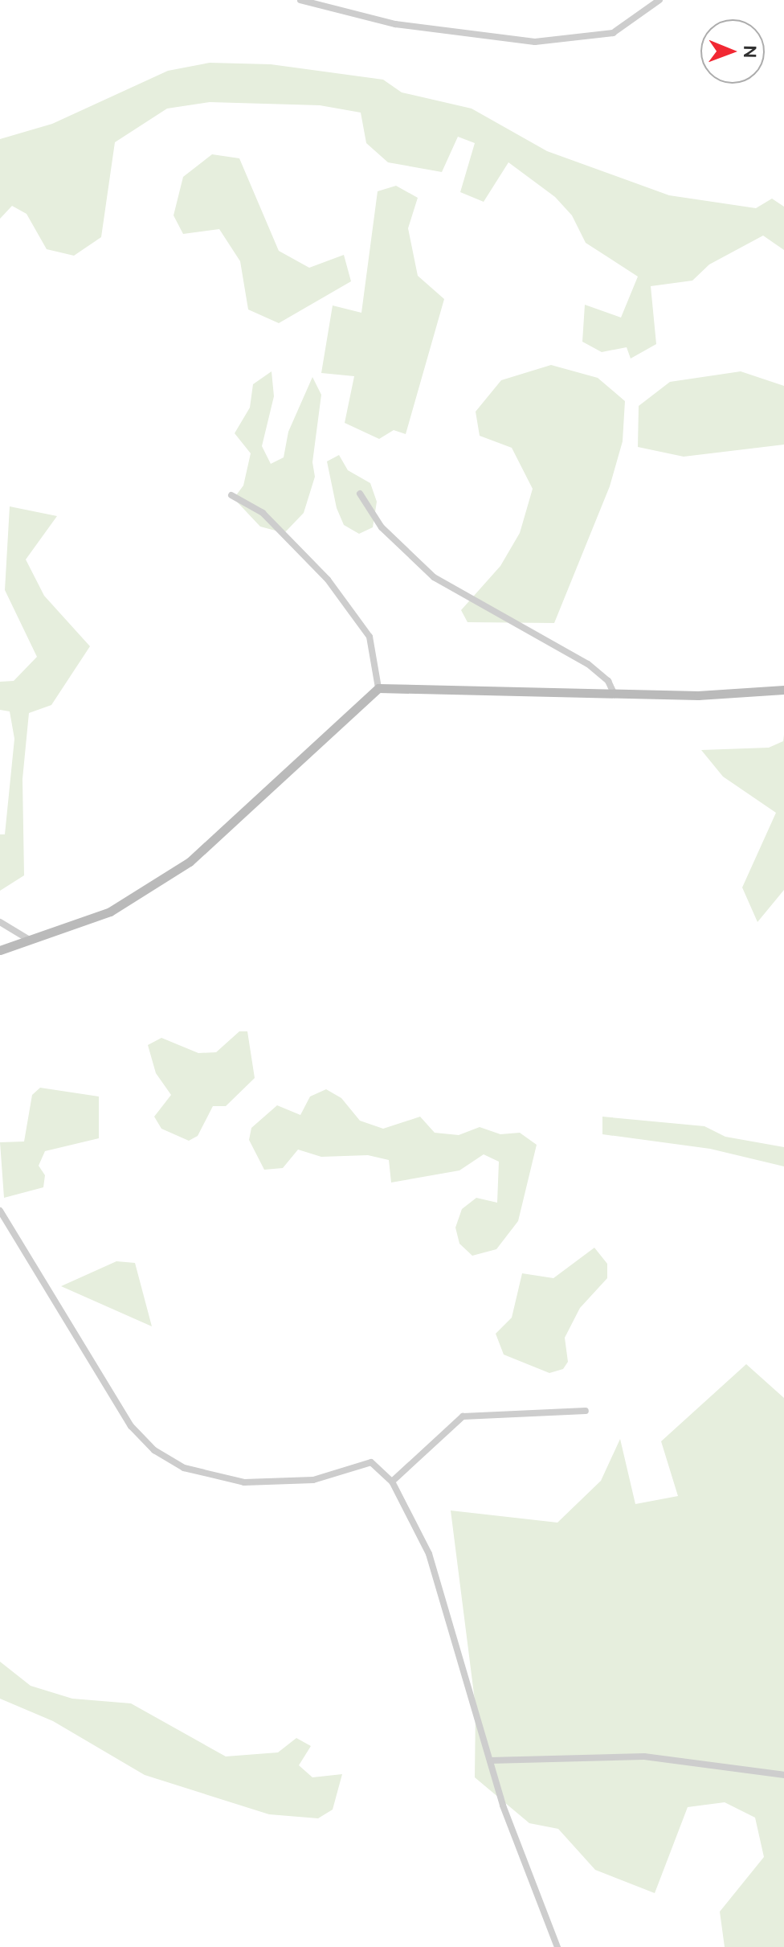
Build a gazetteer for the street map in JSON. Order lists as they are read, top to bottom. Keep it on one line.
{"north":"right"}
